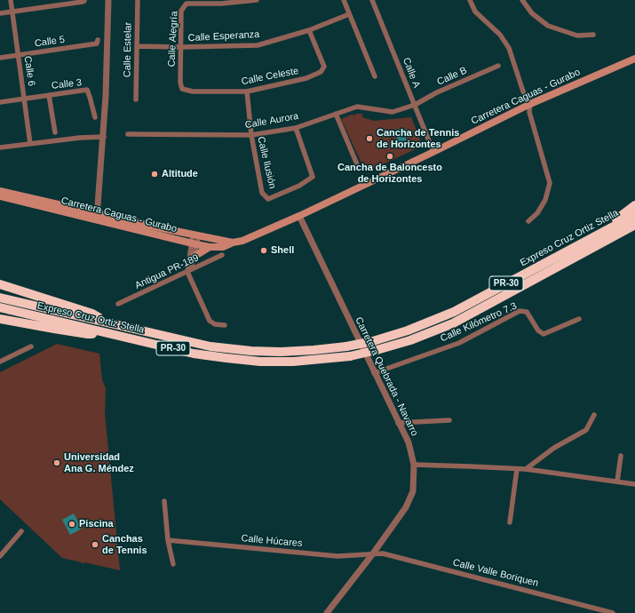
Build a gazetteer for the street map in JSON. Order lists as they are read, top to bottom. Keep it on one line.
{"streets":{"highway":["Expreso Cruz Ortiz Stella","PR-30"],"main road":["Carretera Caguas - Gurabo"],"street":["Calle Esperanza","Calle Alegría","Calle 5","Calle Estelar","Calle 6","Calle A","Calle Celeste","Calle B","Calle 3","Calle Aurora","Calle Ilusión","Antigua PR-189","Calle Kilómetro 7.3","Carretera Quebrada - Navarro","Calle Húcares","Calle Valle Boriquen"]},"crossings":[["Calle Esperanza","Calle Alegría"],["Calle Esperanza","Calle Estelar"],["Calle Esperanza","Calle Celeste"],["Calle Alegría","Calle Celeste"],["Calle 5","Calle 6"],["Calle 6","Calle 3"],["Calle A","Calle B"],["Calle A","Carretera Caguas - Gurabo"],["Calle A","Calle Aurora"],["Calle Celeste","Calle Ilusión"],["Calle B","Calle Aurora"],["Carretera Caguas - Gurabo","Carretera Quebrada - Navarro"],["Calle Aurora","Calle Ilusión"],["Calle Kilómetro 7.3","Carretera Quebrada - Navarro"],["Carretera Quebrada - Navarro","Calle Húcares"],["Carretera Quebrada - Navarro","Calle Valle Boriquen"],["Calle Húcares","Calle Valle Boriquen"]],"places":["Cancha de Tennis de Horizontes","Cancha de Baloncesto de Horizontes","Altitude","Shell","Universidad Ana G. Méndez","Piscina","Canchas de Tennis"]}
